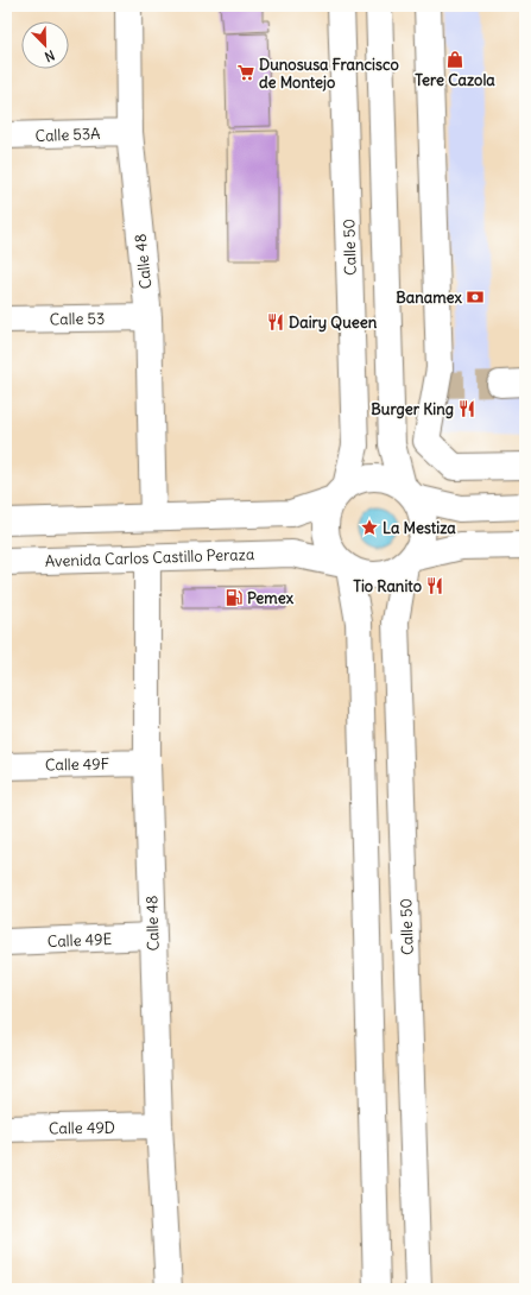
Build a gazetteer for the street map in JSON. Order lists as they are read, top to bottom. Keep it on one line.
{"streets":{"main road":["Calle 53A","Calle 50","Calle 48","Calle 53","Avenida Carlos Castillo Peraza","Calle 49F","Calle 49E","Calle 49D"]},"crossings":[["Calle 53A","Calle 48"],["Calle 50","Avenida Carlos Castillo Peraza"],["Calle 48","Calle 53"],["Calle 48","Avenida Carlos Castillo Peraza"],["Calle 48","Calle 49F"],["Calle 48","Calle 49E"],["Calle 48","Calle 49D"]],"places":{"shop":["Tere Cazola"],"supermarket":["Dunosusa Francisco de Montejo"],"bank":["Banamex"],"restaurant":["Dairy Queen","Burger King","Tio Ranito"],"place":["La Mestiza"],"fuel station":["Pemex"]},"north":"bottom right"}
